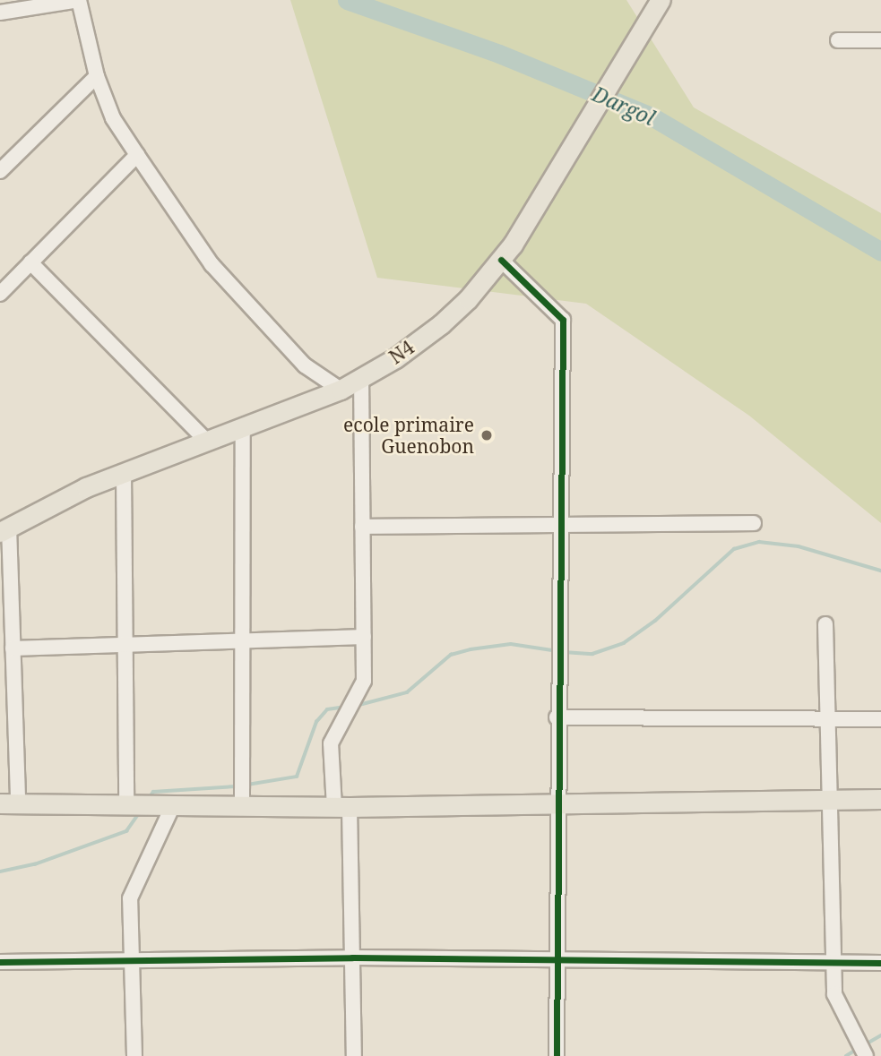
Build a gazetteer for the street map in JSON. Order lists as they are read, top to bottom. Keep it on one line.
{"streets":{"main road":["N4"]},"water":["Dargol"],"places":["ecole primaire Guenobon"]}
